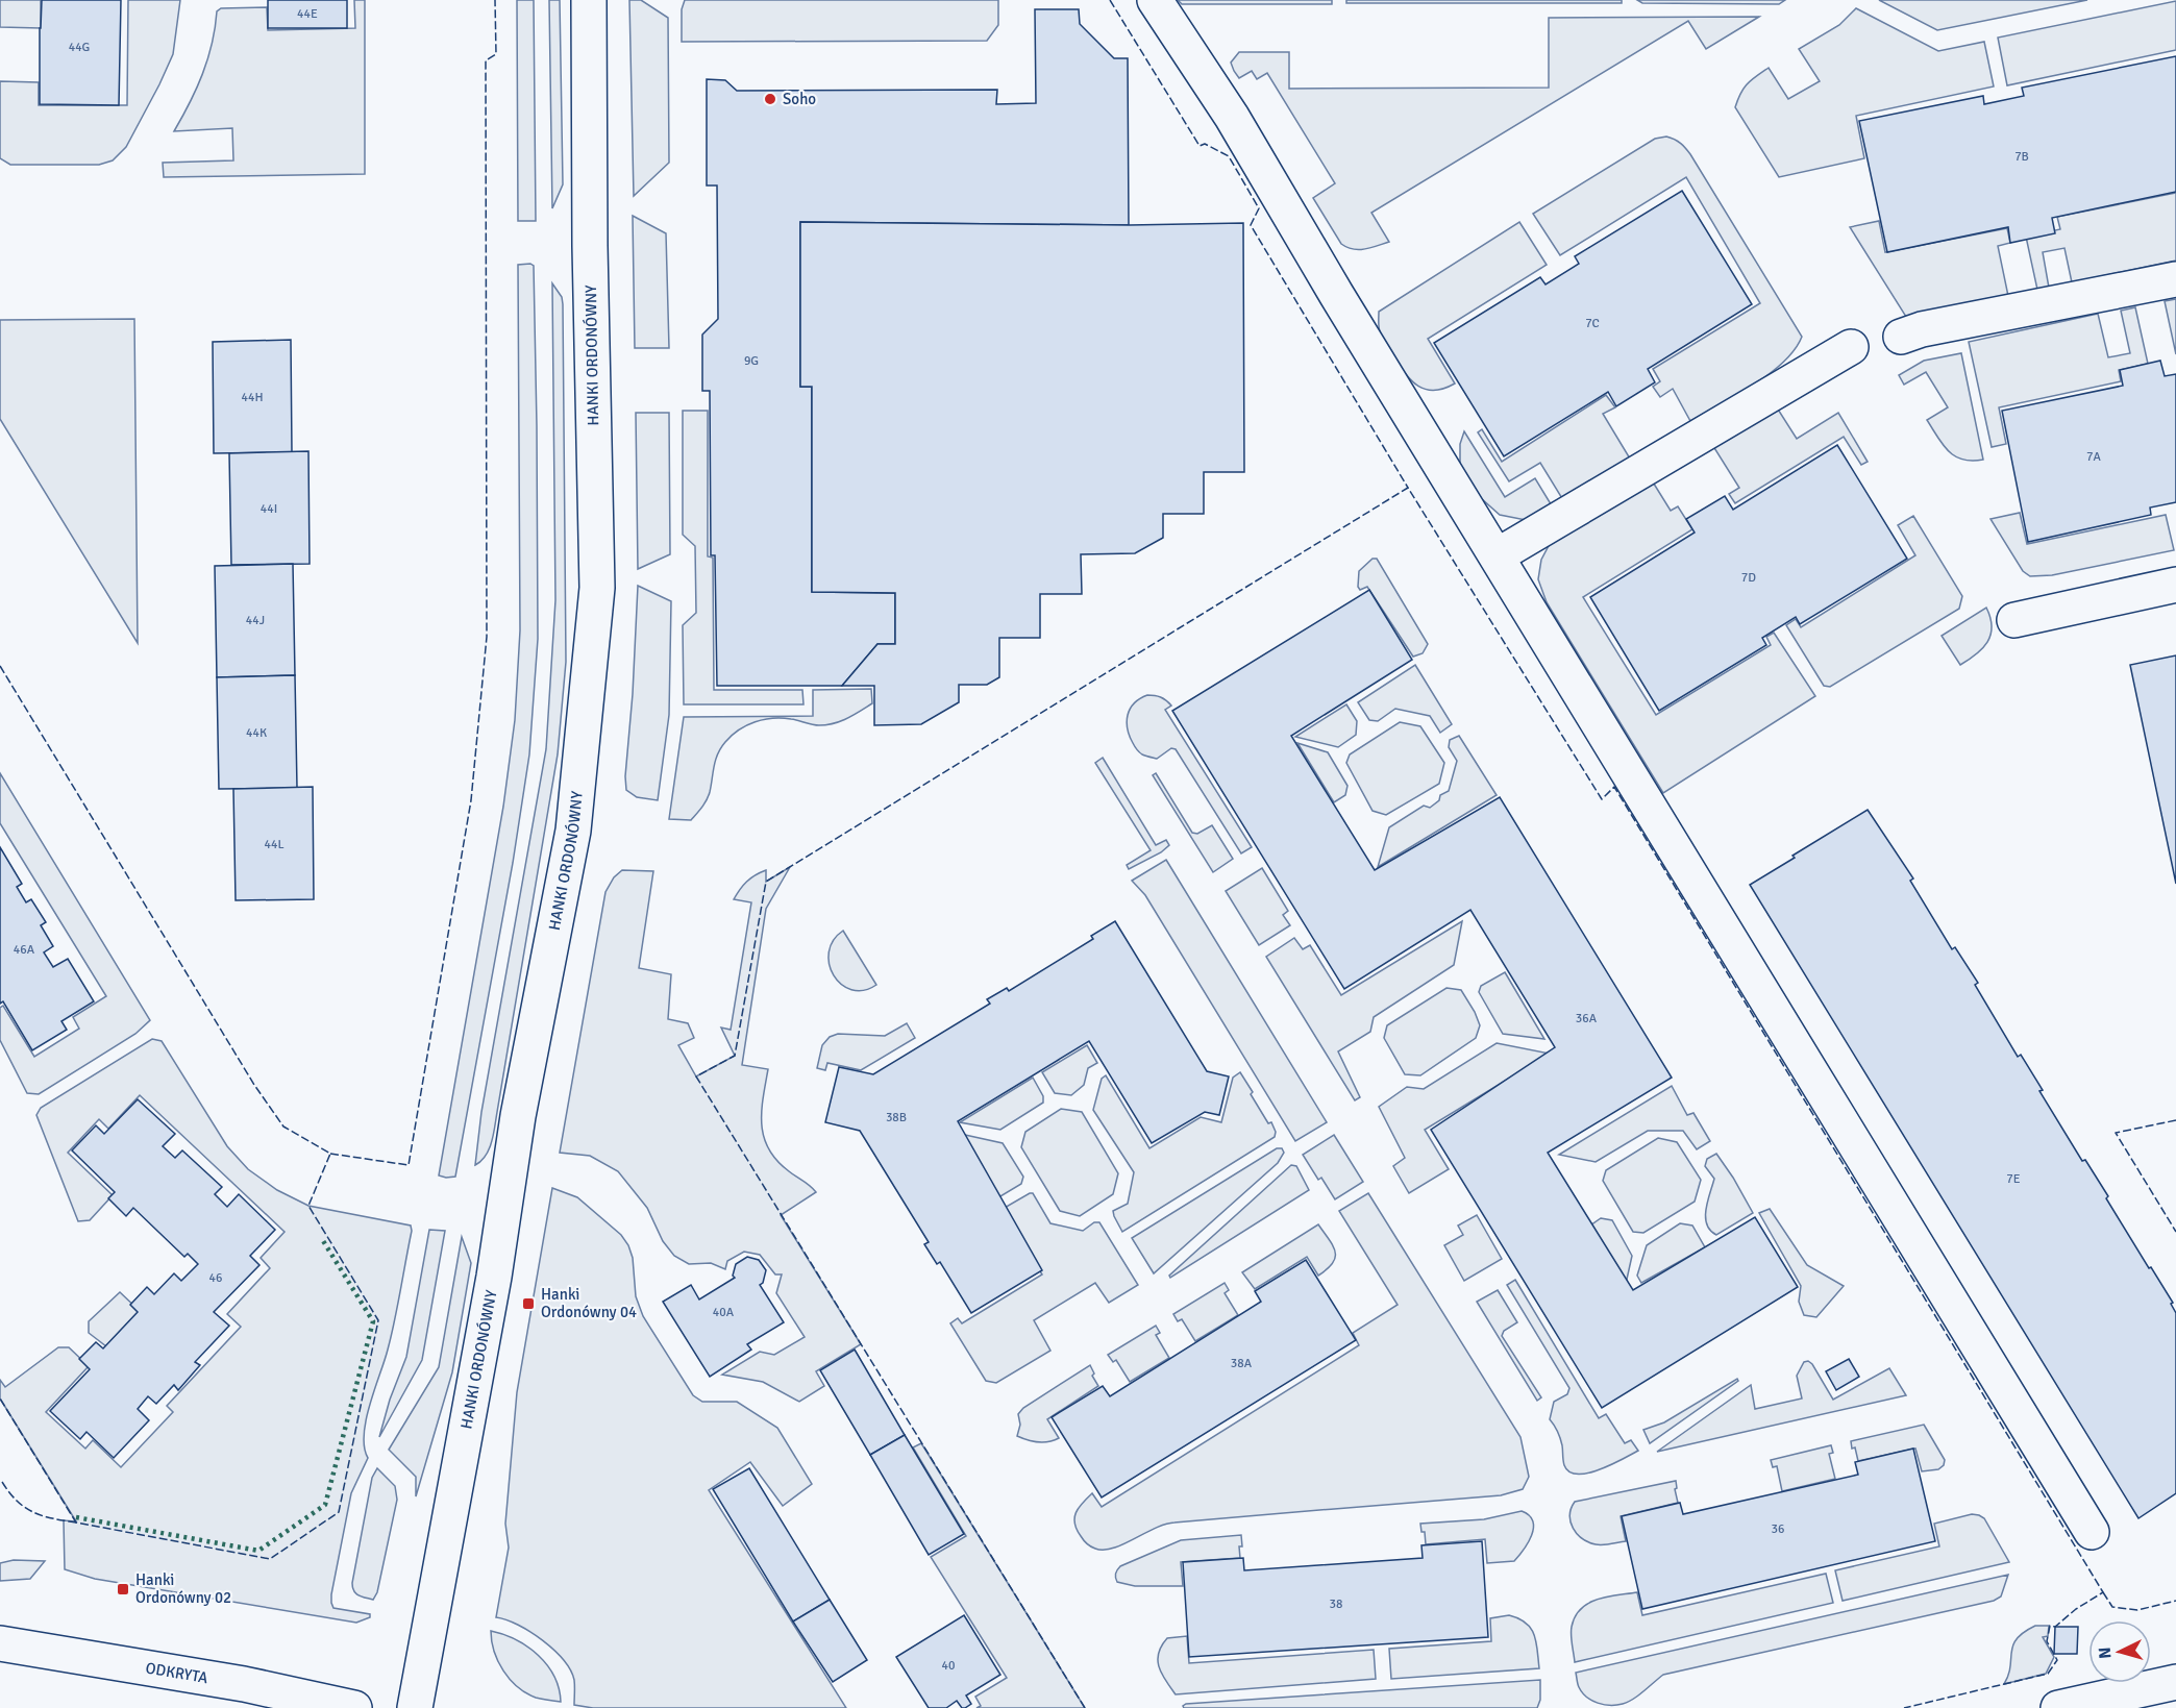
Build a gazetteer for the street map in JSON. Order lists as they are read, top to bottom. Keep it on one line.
{"streets":{"street":["HANKI ORDONÓWNY","ODKRYTA"]},"places":{"other":["Soho"],"transit":["Hanki Ordonówny 04","Hanki Ordonówny 02"]},"house_numbers":["44E","44G","7B","7C","9G","44H","7A","44I","7D","44J","44K","44L","46A","36A","38B","7E","46","40A","38A","36","38","40"],"north":"left"}
